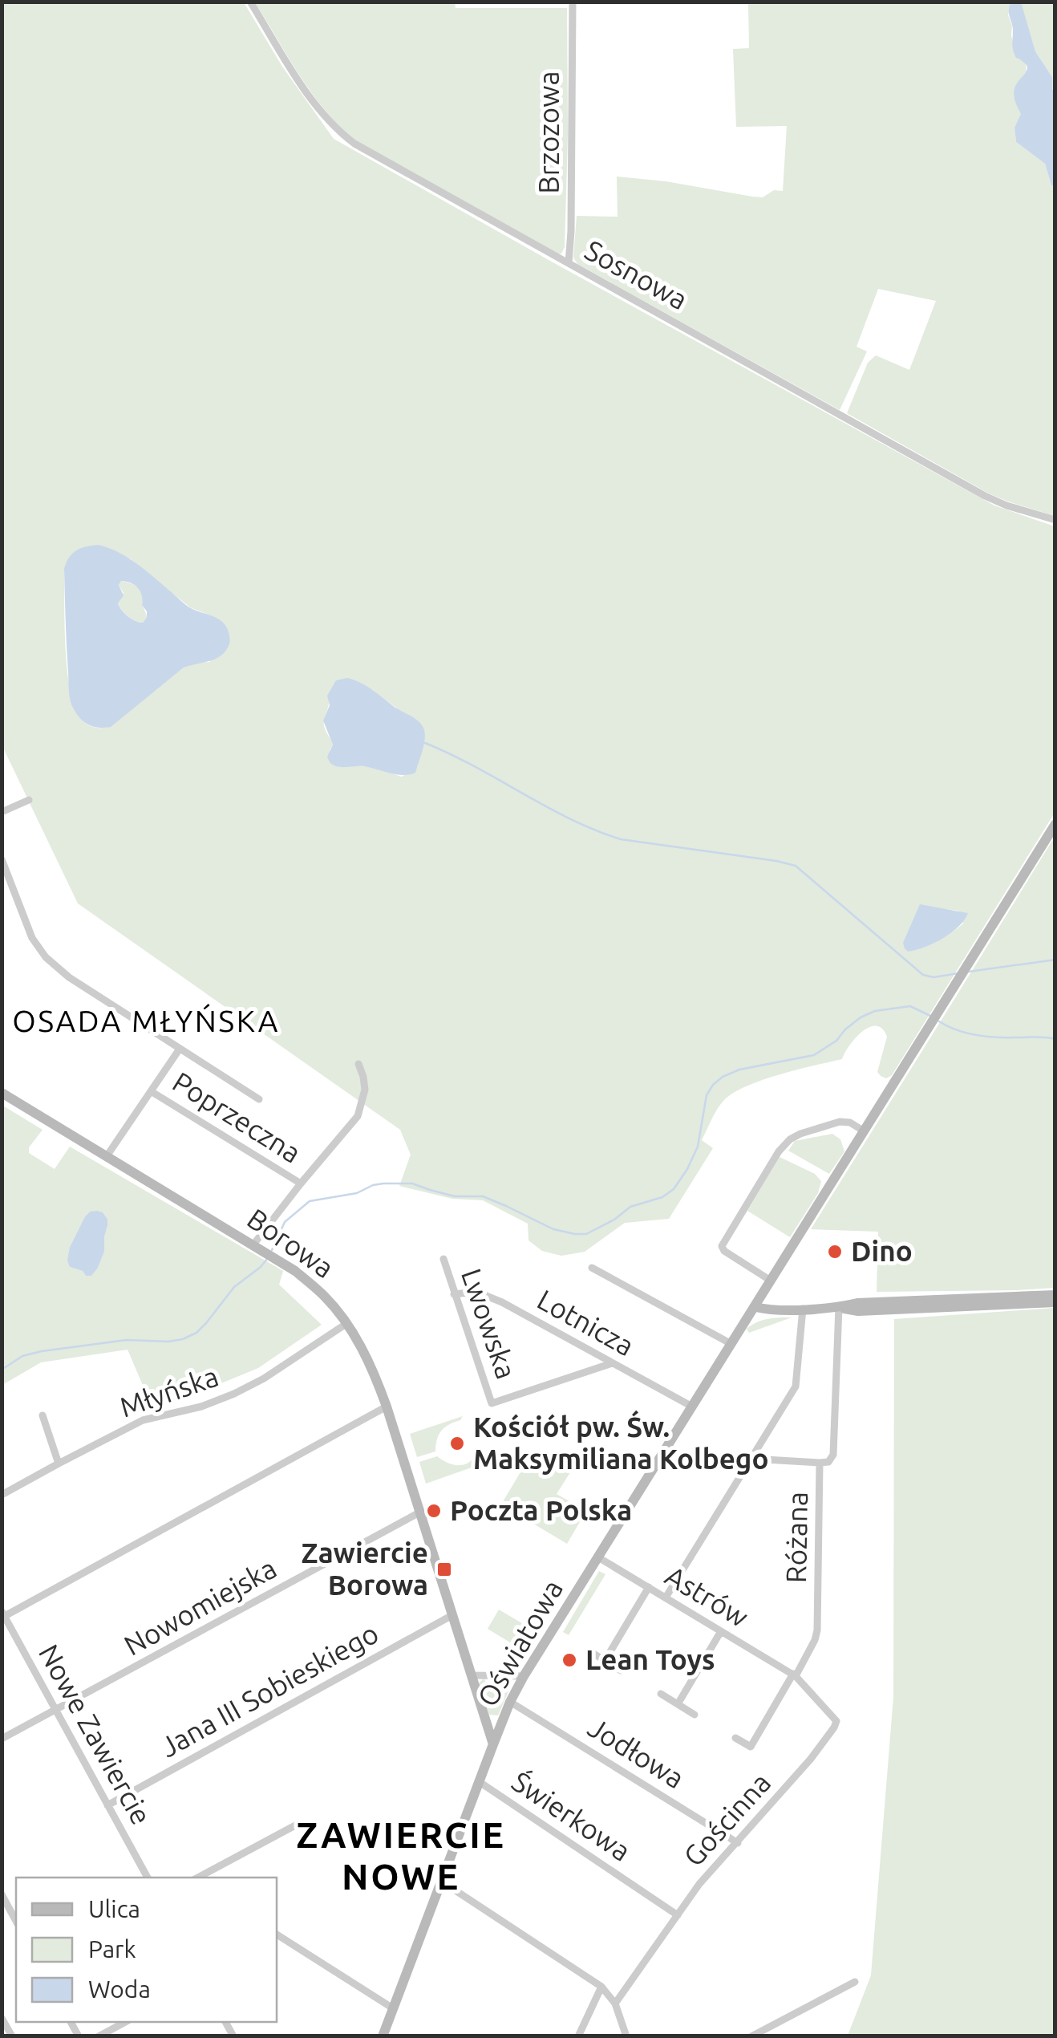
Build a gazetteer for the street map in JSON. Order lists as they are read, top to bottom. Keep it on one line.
{"streets":{"street":["Brzozowa","Sosnowa","Poprzeczna","Borowa","Lotnicza","Lwowska","Młyńska","Różana","Astrów","Nowomiejska","Oświatowa","Jana III Sobieskiego","Nowe Zawiercie","Jodłowa","Świerkowa","Gościnna"]},"crossings":[["Brzozowa","Sosnowa"],["Poprzeczna","Borowa"],["Borowa","Młyńska"],["Borowa","Nowomiejska"],["Borowa","Oświatowa"],["Borowa","Jana III Sobieskiego"],["Lotnicza","Lwowska"],["Lotnicza","Oświatowa"],["Różana","Astrów"],["Różana","Gościnna"],["Astrów","Oświatowa"],["Astrów","Gościnna"],["Nowomiejska","Nowe Zawiercie"],["Oświatowa","Jodłowa"],["Oświatowa","Świerkowa"],["Jana III Sobieskiego","Nowe Zawiercie"],["Jodłowa","Gościnna"],["Świerkowa","Gościnna"]],"districts":["OSADA MŁYŃSKA","ZAWIERCIE NOWE"],"places":{"other":["Dino","Kościół pw. Św. Maksymiliana Kolbego","Poczta Polska","Lean Toys"],"transit":["Zawiercie Borowa"]},"legend":["Ulica","Park","Woda"]}
